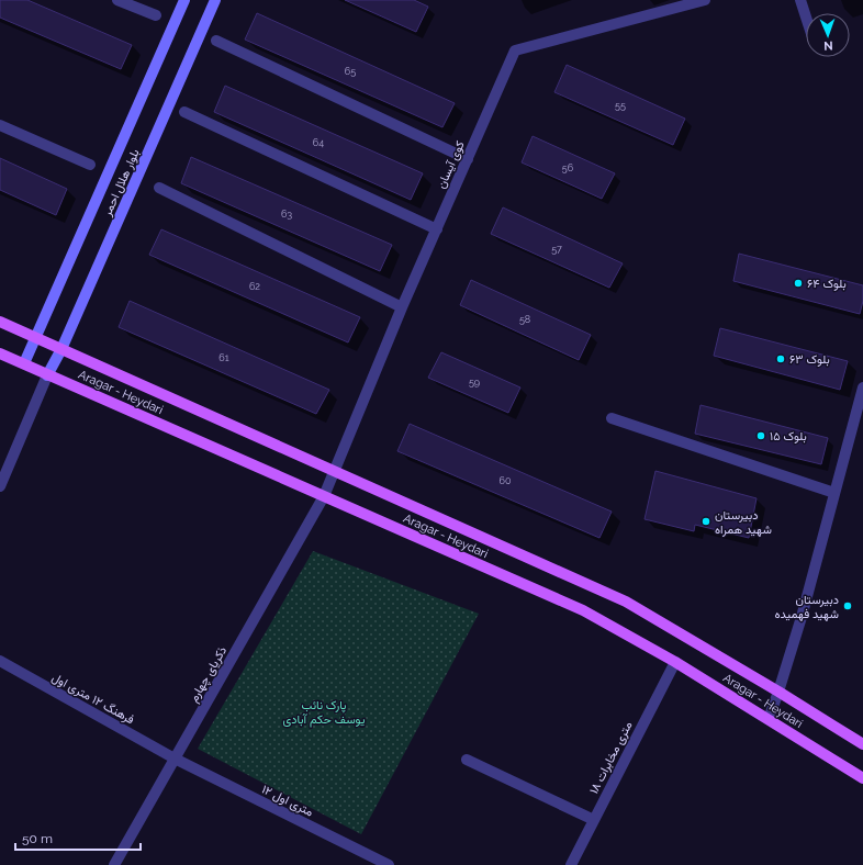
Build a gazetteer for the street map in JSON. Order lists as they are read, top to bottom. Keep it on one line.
{"streets":{"main road":["بلوار هلال احمر","Aragar - Heydari"],"street":["کوی آیسان","ذکریای چهارم","فرهنگ ۱۲ متری اول","۱۸ متری مخابرات","۱۲ متری اول"]},"crossings":[["کوی آیسان","Aragar - Heydari"],["کوی آیسان","ذکریای چهارم"],["بلوار هلال احمر","Aragar - Heydari"],["Aragar - Heydari","ذکریای چهارم"],["Aragar - Heydari","۱۸ متری مخابرات"],["ذکریای چهارم","فرهنگ ۱۲ متری اول"],["ذکریای چهارم","۱۲ متری اول"],["فرهنگ ۱۲ متری اول","۱۲ متری اول"]],"parks":["پارک نائب یوسف حکم آبادی"],"places":["بلوک ۶۴","بلوک ۶۳","بلوک ۱۵","دبیرستان شهید همراه","دبیرستان شهید فهمیده"],"house_numbers":["65","55","64","56","63","57","62","58","61","59","60"],"scale_bar":"50 m","north":"bottom"}
